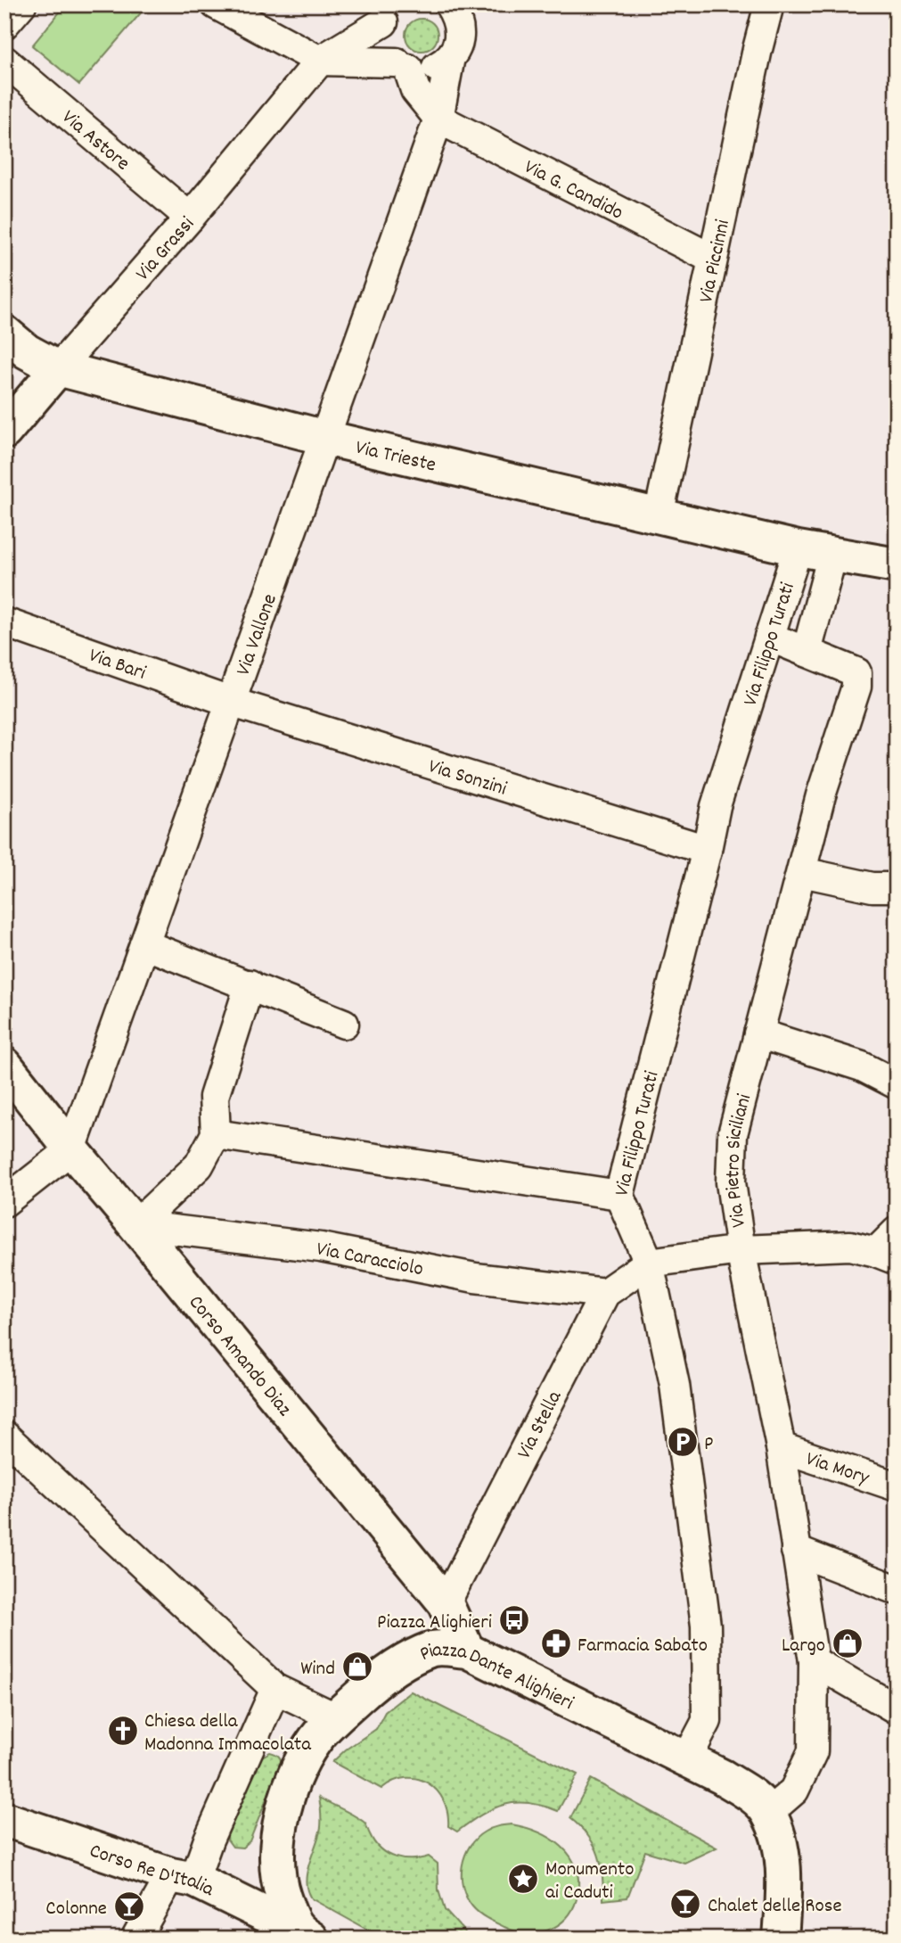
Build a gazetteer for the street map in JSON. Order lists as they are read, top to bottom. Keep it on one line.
{"streets":{"main road":["Via Grassi","Via Trieste","Corso Amando Diaz","Piazza Dante Alighieri","Corso Re D'Italia"],"street":["Via Astore","Via G. Candido","Via Piccinni","Via Vallone","Via Filippo Turati","Via Bari","Via Sonzini","Via Pietro Siciliani","Via Caracciolo","Via Stella","Via Mory"]},"crossings":[["Via Astore","Via Grassi"],["Via G. Candido","Via Piccinni"],["Via G. Candido","Via Vallone"],["Via Grassi","Via Trieste"],["Via Piccinni","Via Trieste"],["Via Trieste","Via Vallone"],["Via Trieste","Via Filippo Turati"],["Via Vallone","Via Bari"],["Via Vallone","Via Sonzini"],["Via Vallone","Corso Amando Diaz"],["Via Filippo Turati","Via Sonzini"],["Via Filippo Turati","Via Pietro Siciliani"],["Via Filippo Turati","Via Stella"],["Via Filippo Turati","Piazza Dante Alighieri"],["Via Bari","Via Sonzini"],["Via Pietro Siciliani","Via Mory"],["Via Pietro Siciliani","Piazza Dante Alighieri"],["Via Caracciolo","Corso Amando Diaz"],["Via Caracciolo","Via Stella"],["Corso Amando Diaz","Via Stella"],["Corso Amando Diaz","Piazza Dante Alighieri"],["Piazza Dante Alighieri","Corso Re D'Italia"]],"places":{"parking":["P"],"bus stop":["Piazza Alighieri"],"pharmacy":["Farmacia Sabato"],"shop":["Largo","Wind"],"church":["Chiesa della Madonna Immacolata"],"place":["Monumento ai Caduti"],"bar":["Chalet delle Rose","Colonne"]}}
